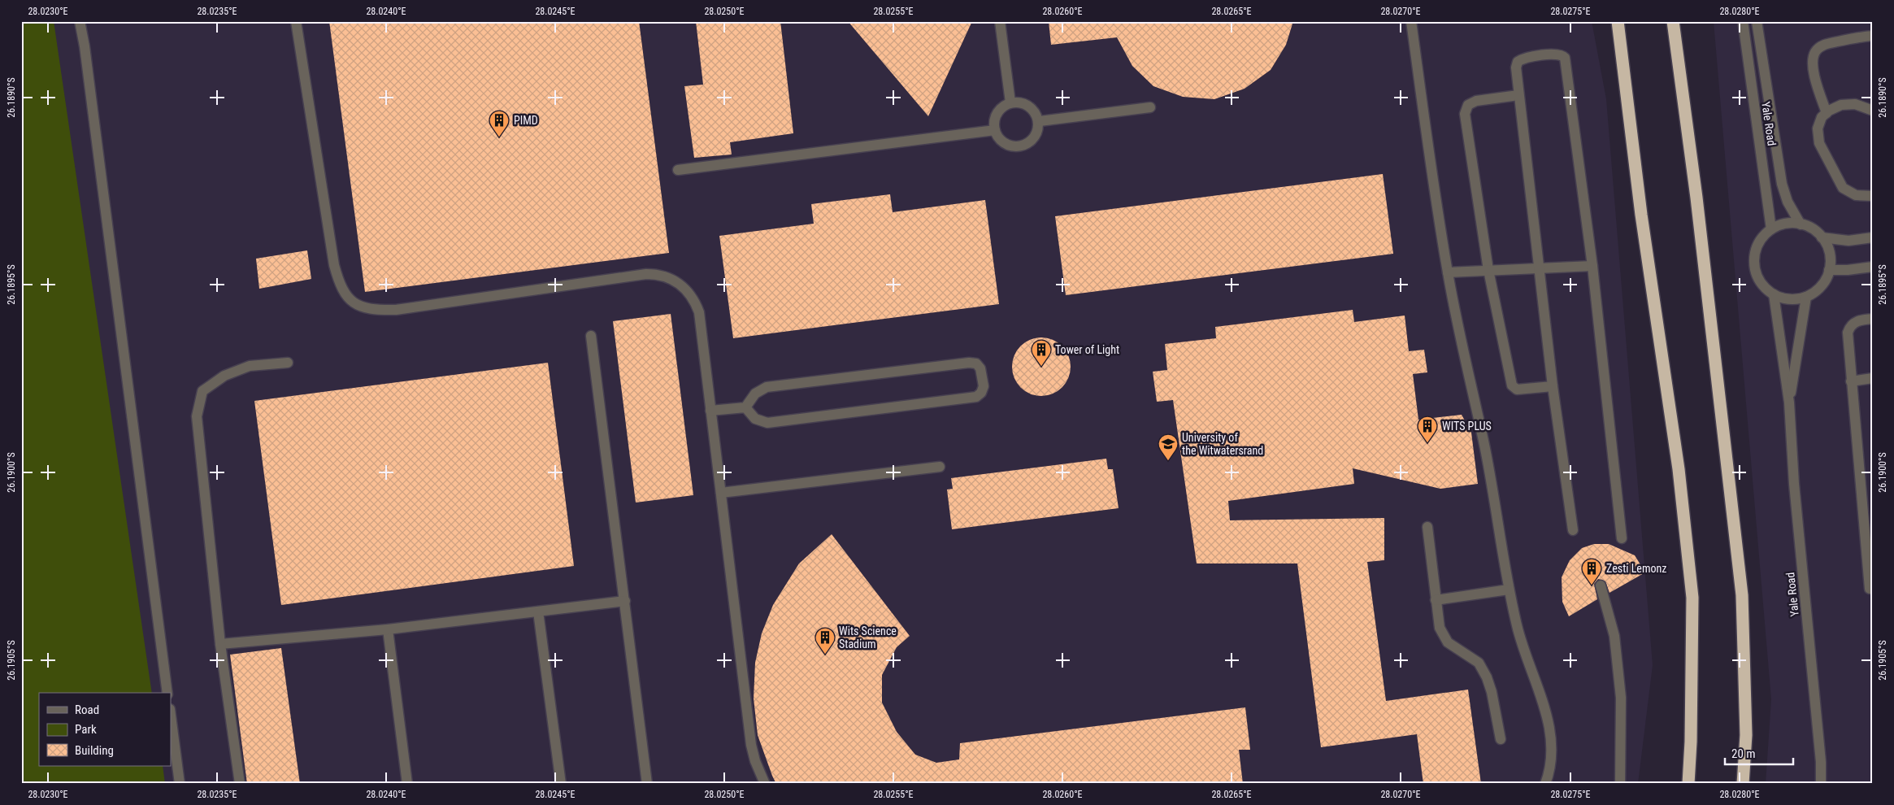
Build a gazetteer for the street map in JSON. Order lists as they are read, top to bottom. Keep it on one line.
{"streets":{"street":["Yale Road"]},"places":{"building":["PIMD","Tower of Light","WITS PLUS","Zesti Lemonz","Wits Science Stadium"],"school or university":["University of the Witwatersrand"]},"legend":["Road","Park","Building"],"scale_bar":"20 m","coordinates":["28.0230°E","28.0235°E","28.0240°E","28.0245°E","28.0250°E","28.0255°E","28.0260°E","28.0265°E","28.0270°E","28.0275°E","28.0280°E","26.1890°S","26.1895°S","26.1900°S","26.1905°S"]}
